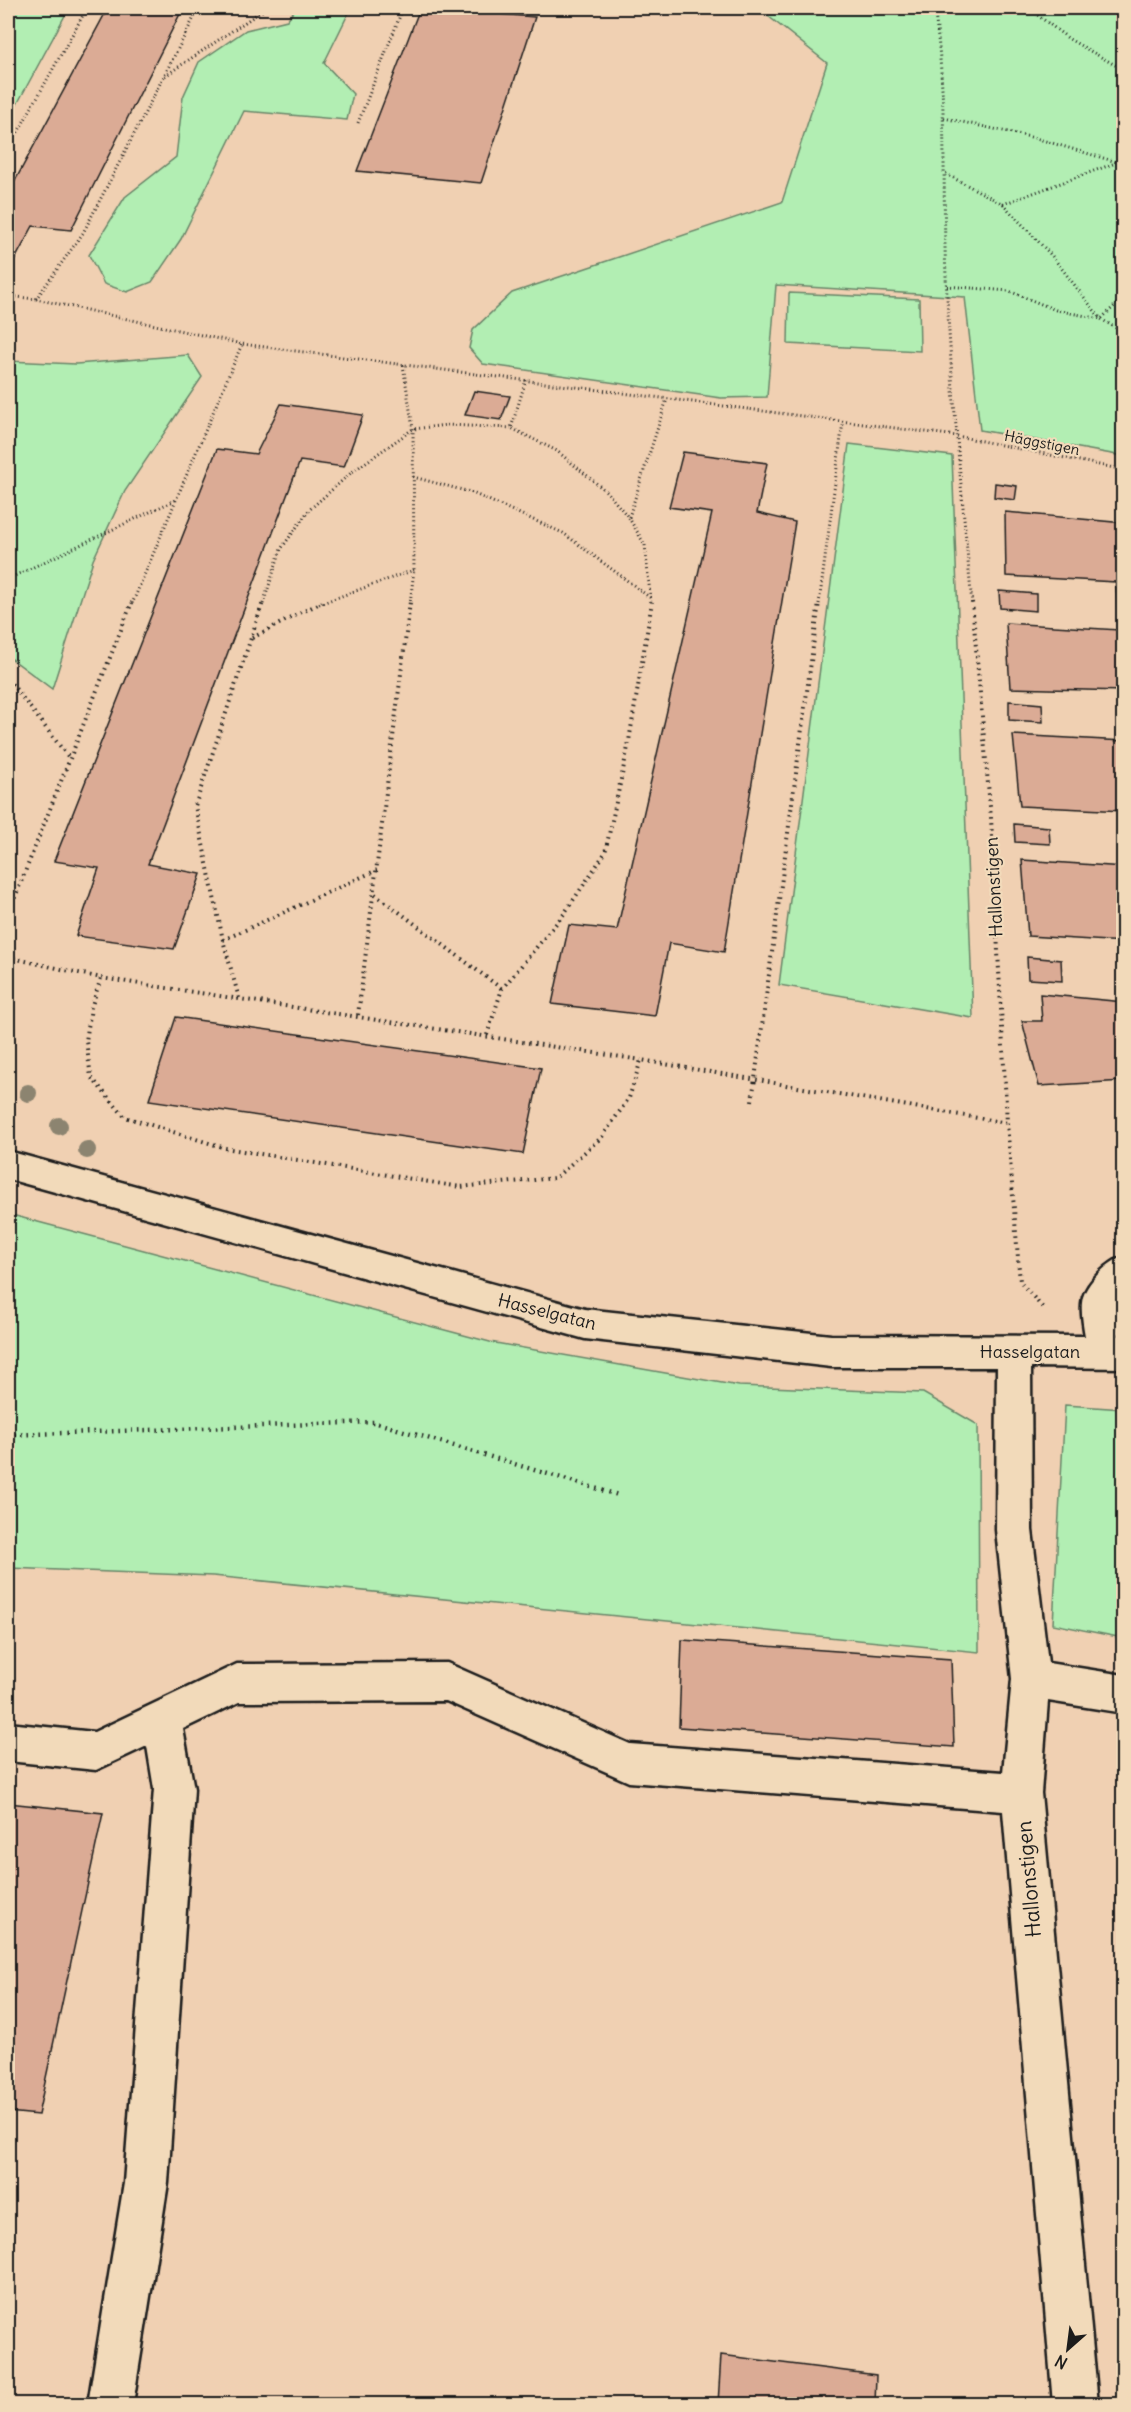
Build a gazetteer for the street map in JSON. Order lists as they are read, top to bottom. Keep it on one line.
{"streets":{"street":["Hallonstigen","Hasselgatan"],"path":["Häggstigen"]},"crossings":[["Häggstigen","Hallonstigen"],["Hallonstigen","Hasselgatan"]],"north":"bottom left"}
